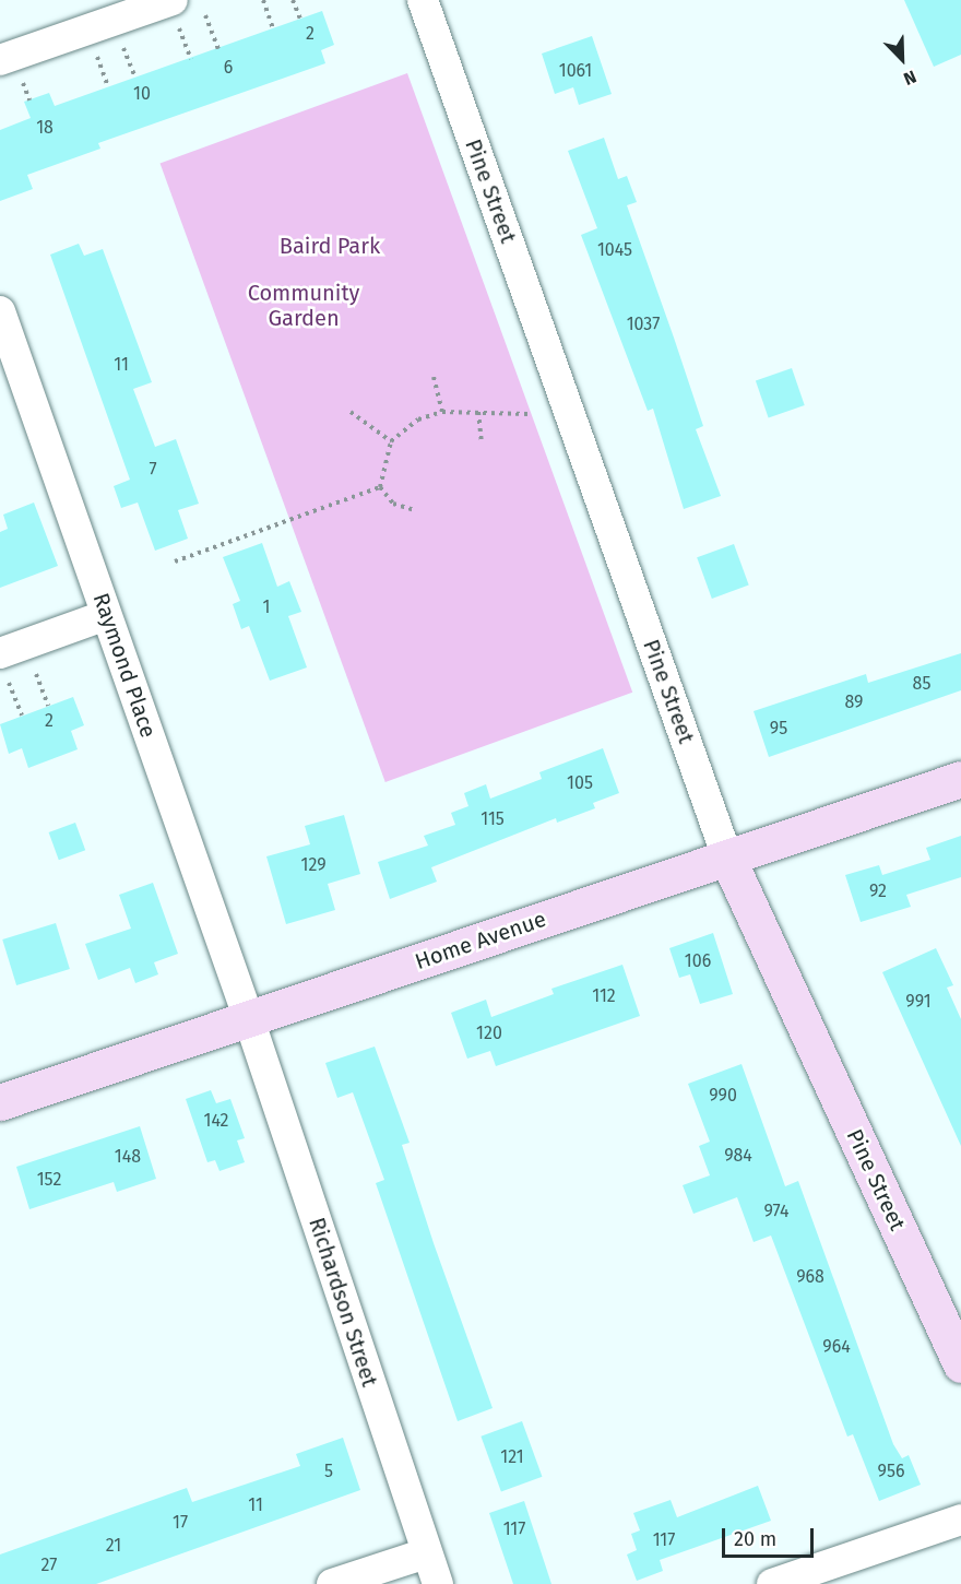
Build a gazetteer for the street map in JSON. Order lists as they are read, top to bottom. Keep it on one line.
{"streets":{"main road":["Pine Street","Home Avenue"],"street":["Raymond Place","Richardson Street"]},"crossings":[["Pine Street","Home Avenue"],["Raymond Place","Home Avenue"],["Raymond Place","Richardson Street"],["Home Avenue","Richardson Street"]],"parks":["Baird Park","Community Garden"],"house_numbers":["2","6","1061","10","18","1045","1037","11","7","1","85","89","2","95","105","115","129","92","106","112","991","120","990","142","984","148","152","974","968","964","121","5","956","11","17","117","117","21","27"],"scale_bar":"20 m","north":"bottom right"}
